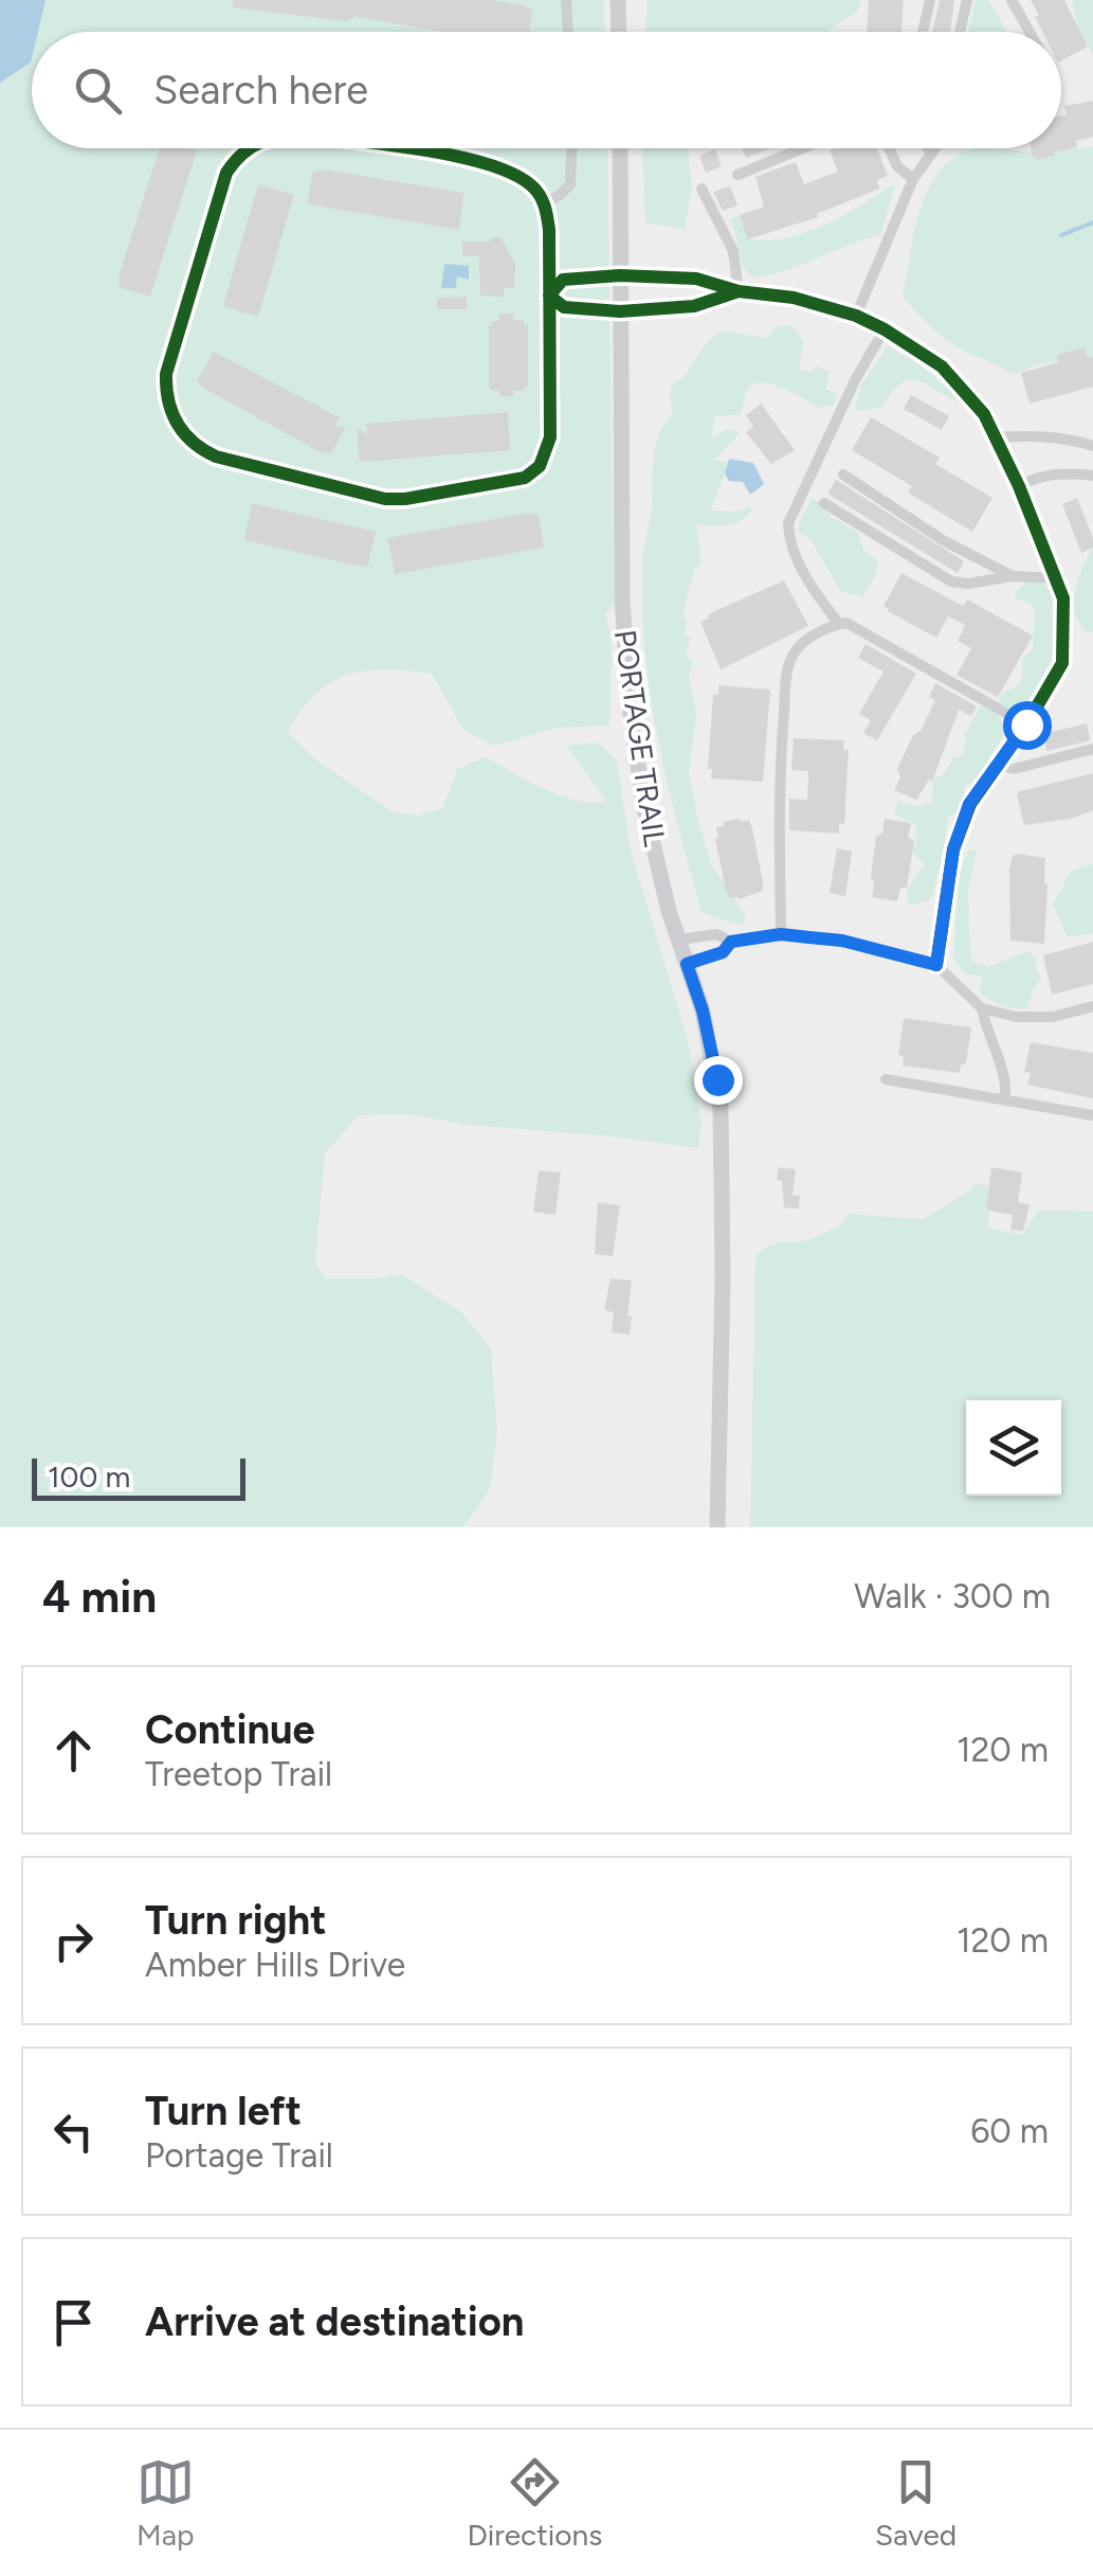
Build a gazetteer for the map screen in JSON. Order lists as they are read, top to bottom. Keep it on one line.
{"streets":{"main road":["PORTAGE TRAIL"]},"scale_bar":"100 m","page":{"search":"Search here","scale":"100 m","heading":["4 min","Walk · 300 m"],"list":[["Continue","Treetop Trail","120 m"],["Turn right","Amber Hills Drive","120 m"],["Turn left","Portage Trail","60 m"],"Arrive at destination"],"nav":["Map","Directions","Saved"]}}
